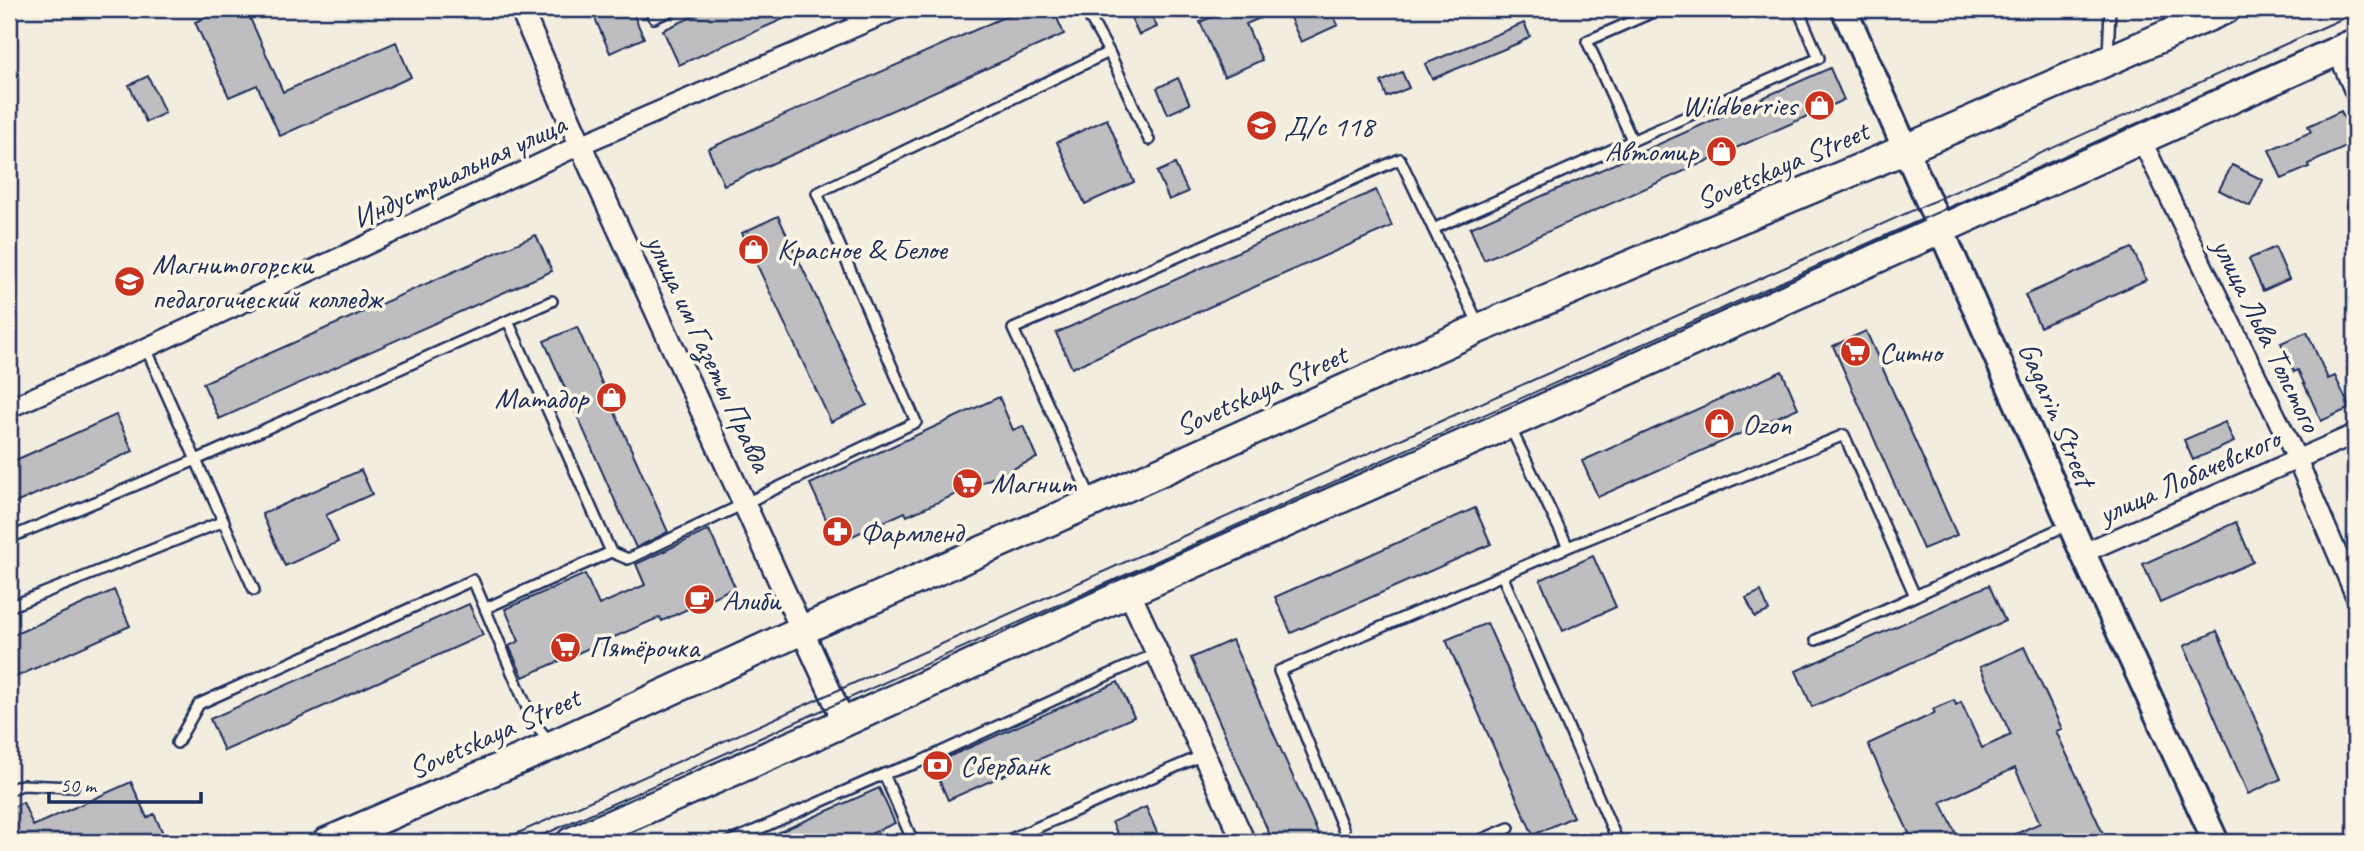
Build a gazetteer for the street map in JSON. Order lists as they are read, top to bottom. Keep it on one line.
{"streets":{"main road":["Sovetskaya Street","Gagarin Street"],"street":["Индустриальная улица","улица Льва Толстого","улица им Газеты Правда","улица Лобачевского"]},"crossings":[["Sovetskaya Street","улица им Газеты Правда"],["Sovetskaya Street","Gagarin Street"],["Индустриальная улица","улица им Газеты Правда"],["улица Льва Толстого","улица Лобачевского"],["Gagarin Street","улица Лобачевского"]],"places":{"shop":["Wildberries","Автомир","Красное & Белое","Матадор","Ozon"],"school or university":["Д/с 118","Магнитогорски педагогический колледж"],"supermarket":["Ситно","Магнит","Пятёрочка"],"pharmacy":["Фармленд"],"cafe":["Алиби"],"bank":["Сбербанк"]},"scale_bar":"50 m"}
